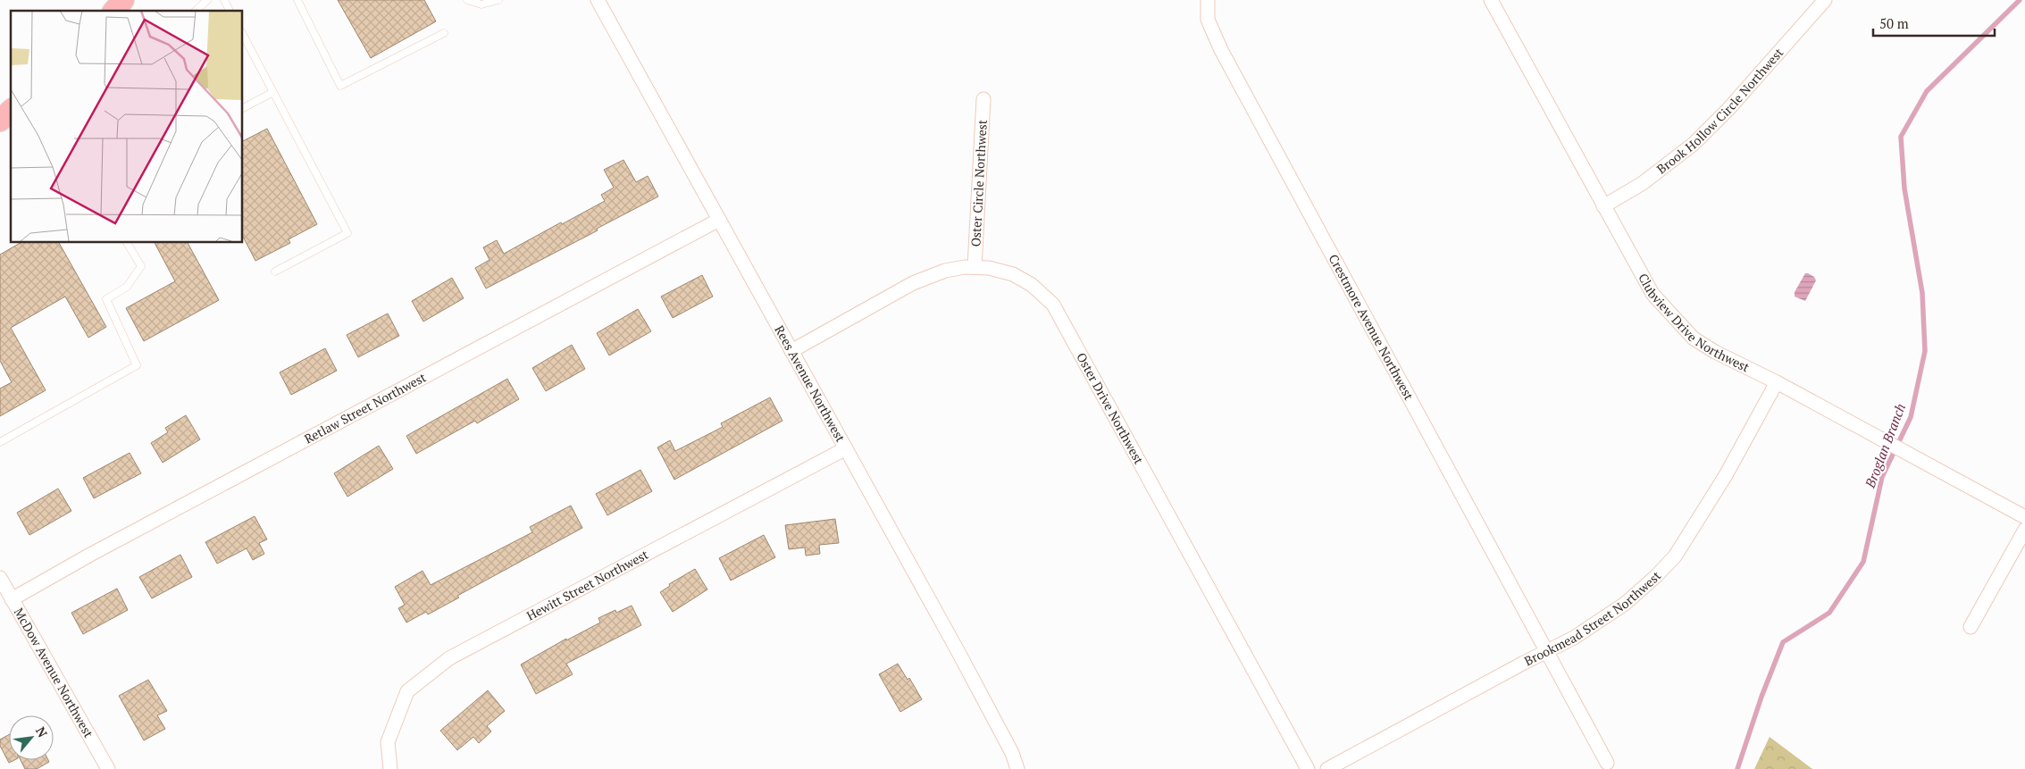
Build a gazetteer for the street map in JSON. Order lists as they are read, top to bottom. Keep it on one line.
{"streets":{"street":["Brook Hollow Circle Northwest","Oster Circle Northwest","Clubview Drive Northwest","Crestmore Avenue Northwest","Rees Avenue Northwest","Retlaw Street Northwest","Oster Drive Northwest","Hewitt Street Northwest","Brookmead Street Northwest","McDow Avenue Northwest"]},"crossings":[["Brook Hollow Circle Northwest","Clubview Drive Northwest"],["Oster Circle Northwest","Oster Drive Northwest"],["Clubview Drive Northwest","Brookmead Street Northwest"],["Crestmore Avenue Northwest","Brookmead Street Northwest"],["Rees Avenue Northwest","Retlaw Street Northwest"],["Rees Avenue Northwest","Oster Drive Northwest"],["Rees Avenue Northwest","Hewitt Street Northwest"],["Retlaw Street Northwest","McDow Avenue Northwest"]],"water":["Broglan Branch"],"scale_bar":"50 m","north":"top right"}
